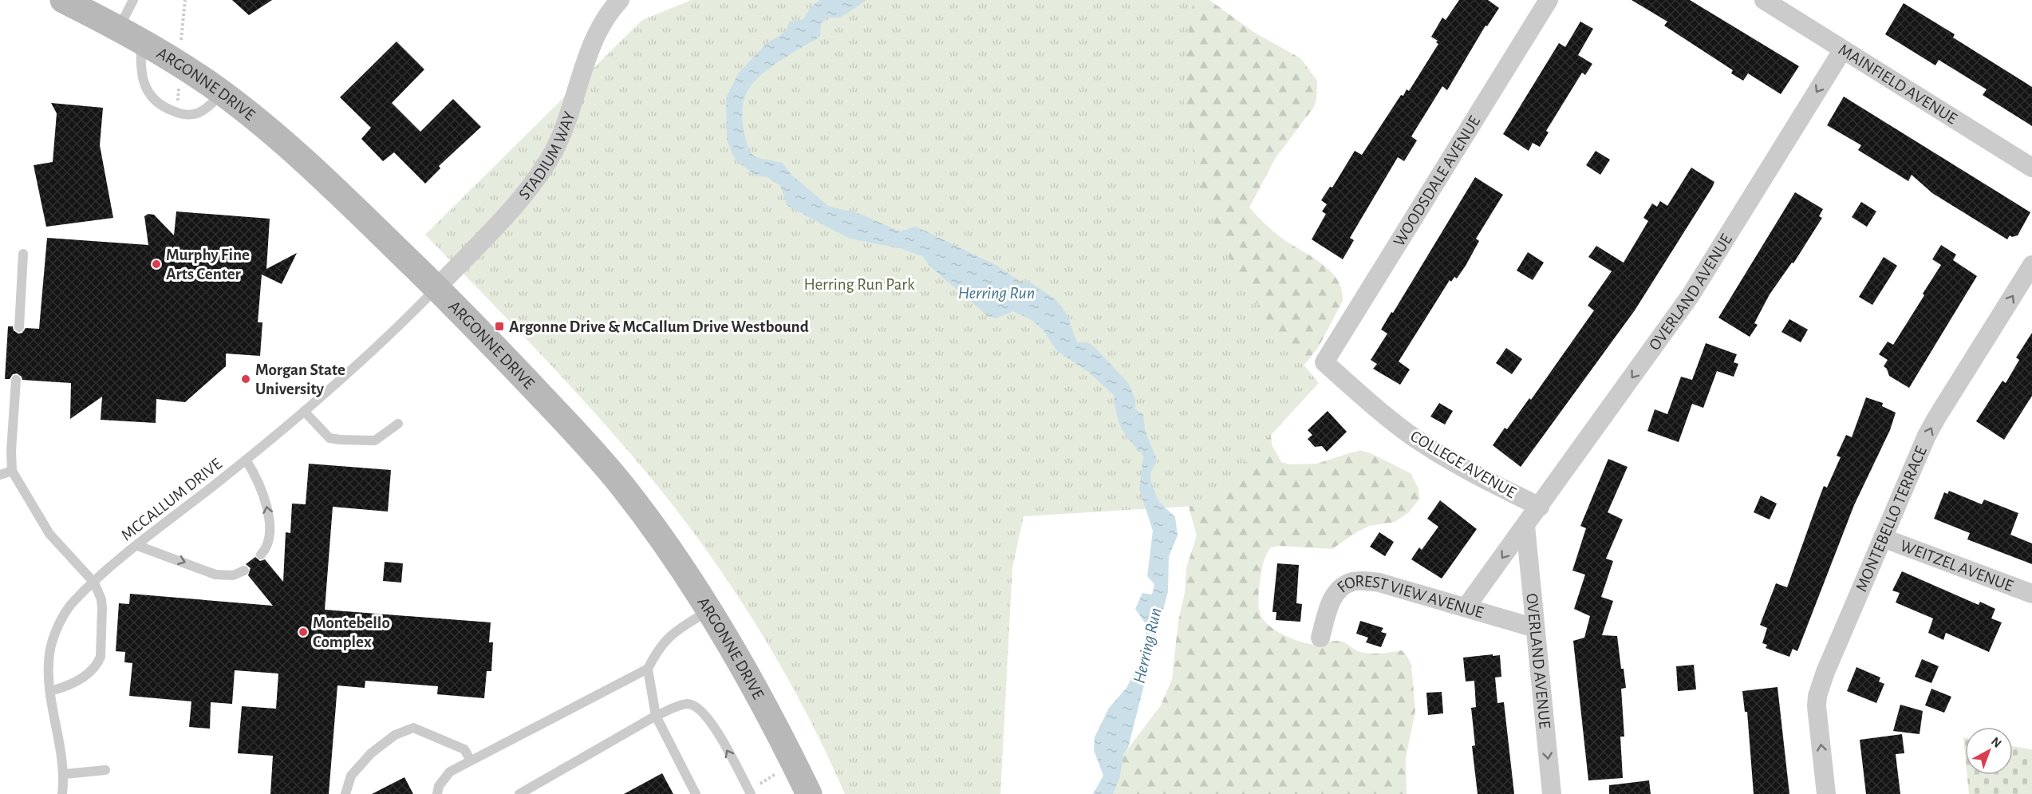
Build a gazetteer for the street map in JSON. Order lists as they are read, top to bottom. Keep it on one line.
{"streets":{"main road":["ARGONNE DRIVE"],"street":["MAINFIELD AVENUE","STADIUM WAY","WOODSDALE AVENUE","OVERLAND AVENUE","COLLEGE AVENUE","MONTEBELLO TERRACE","WEITZEL AVENUE","FOREST VIEW AVENUE"],"lane":["MCCALLUM DRIVE"]},"crossings":[["MAINFIELD AVENUE","OVERLAND AVENUE"],["ARGONNE DRIVE","STADIUM WAY"],["ARGONNE DRIVE","MCCALLUM DRIVE"],["STADIUM WAY","MCCALLUM DRIVE"],["WOODSDALE AVENUE","COLLEGE AVENUE"],["OVERLAND AVENUE","COLLEGE AVENUE"],["OVERLAND AVENUE","FOREST VIEW AVENUE"],["MONTEBELLO TERRACE","WEITZEL AVENUE"]],"one_way":["OVERLAND AVENUE","MONTEBELLO TERRACE"],"water":["Herring Run"],"parks":["Herring Run Park"],"places":{"other":["Murphy Fine Arts Center","Morgan State University","Montebello Complex"],"transit":["Argonne Drive & McCallum Drive Westbound"]},"north":"top right"}
